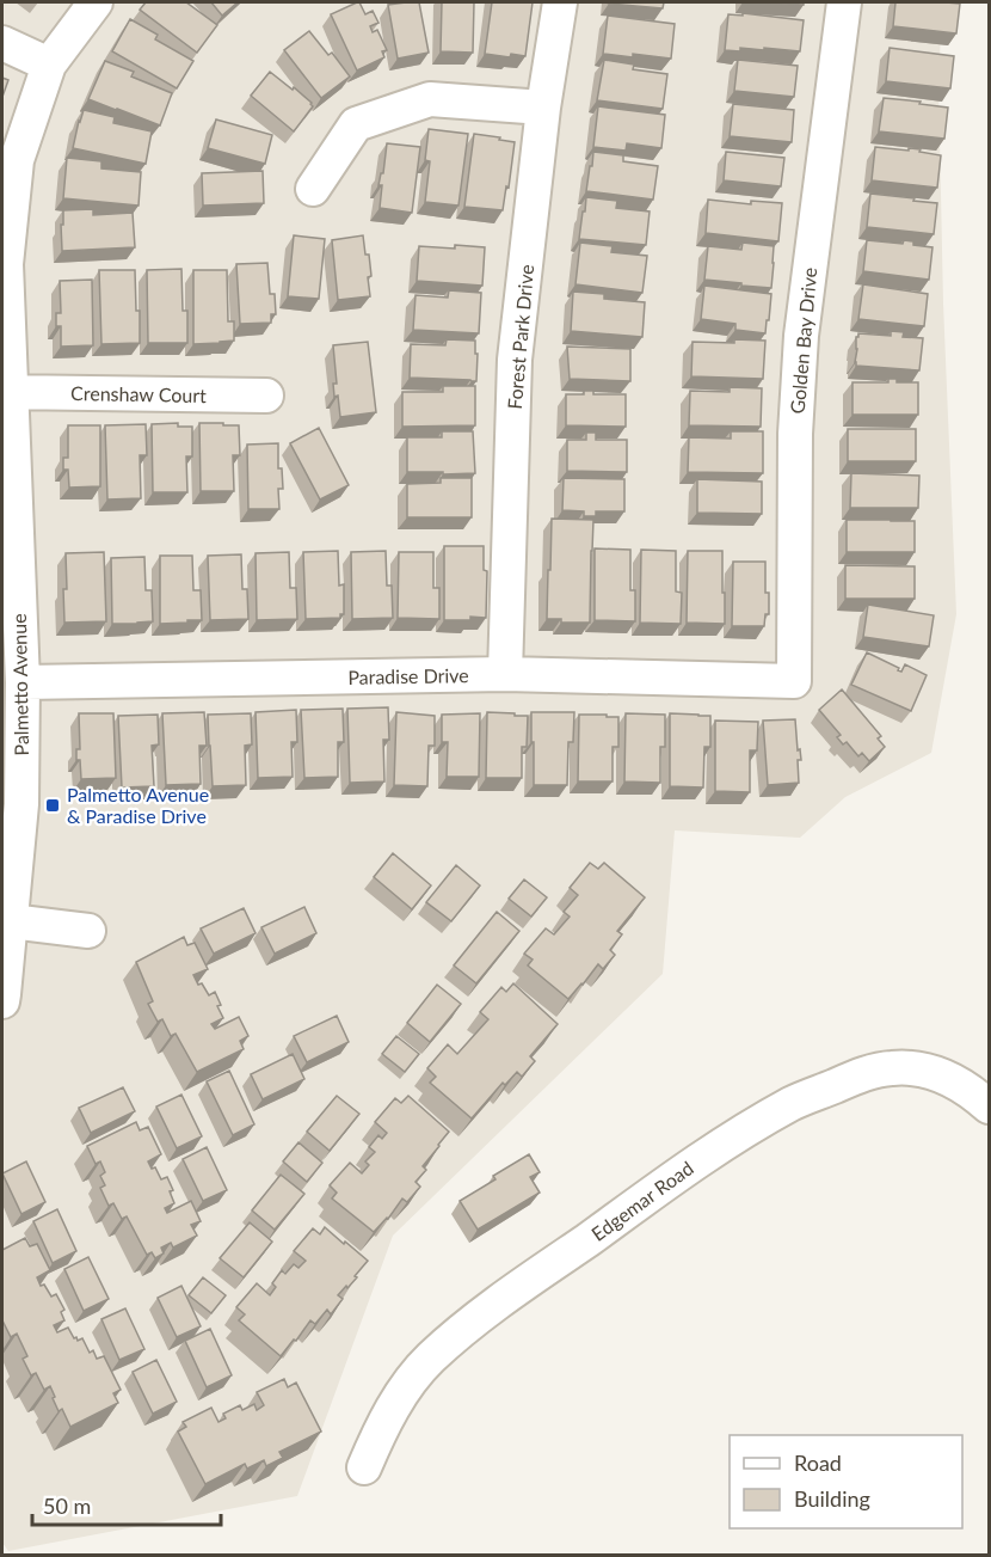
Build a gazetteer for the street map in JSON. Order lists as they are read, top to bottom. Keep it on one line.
{"streets":{"street":["Forest Park Drive","Golden Bay Drive","Crenshaw Court","Paradise Drive","Palmetto Avenue","Edgemar Road"]},"crossings":[["Forest Park Drive","Paradise Drive"],["Golden Bay Drive","Paradise Drive"],["Crenshaw Court","Palmetto Avenue"],["Paradise Drive","Palmetto Avenue"]],"places":{"transit":["Palmetto Avenue & Paradise Drive"]},"legend":["Road","Building"],"scale_bar":"50 m"}
